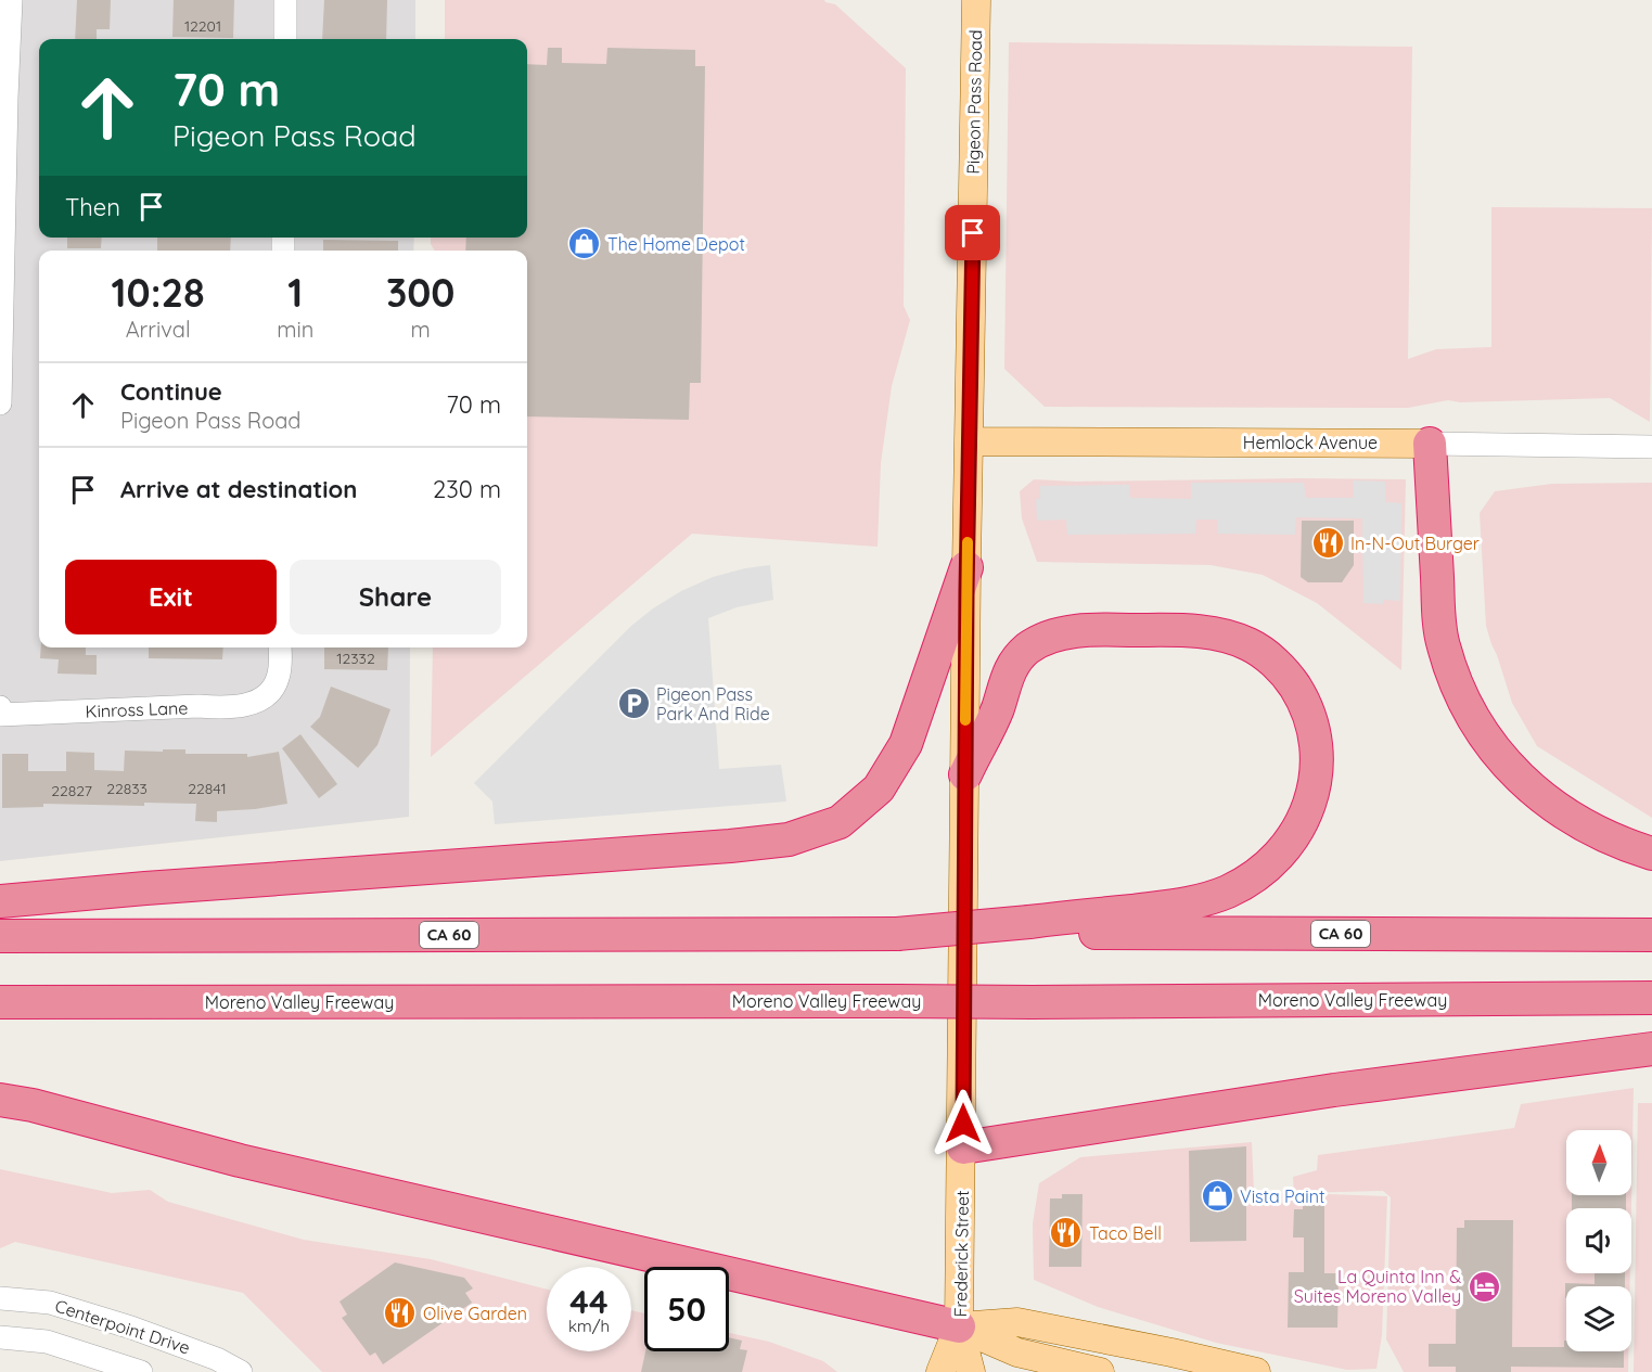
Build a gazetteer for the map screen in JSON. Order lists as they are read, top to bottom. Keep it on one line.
{"streets":{"highway":["CA 60","Moreno Valley Freeway"],"main road":["Pigeon Pass Road","Hemlock Avenue","Frederick Street"],"street":["Kinross Lane","Centerpoint Drive"]},"crossings":[["Pigeon Pass Road","Hemlock Avenue"],["Pigeon Pass Road","Frederick Street"]],"places":{"shop":["The Home Depot","Vista Paint"],"restaurant":["In-N-Out Burger","Taco Bell","Olive Garden"],"parking":["Pigeon Pass Park And Ride"],"hotel":["La Quinta Inn & Suites Moreno Valley"]},"house_numbers":["12201","12332","22833","22841","22827"],"north":"top","page":{"turn":["70 m","Pigeon Pass Road"],"then":"Then","eta":["10:28","Arrival","1","min","300","m"],"list":[{"name":"Continue","note":"Pigeon Pass Road","value":"70 m"},{"name":"Arrive at destination","value":"230 m"}],"buttons":["Exit","Share"],"speed":"44 km/h","limit":"50"}}
